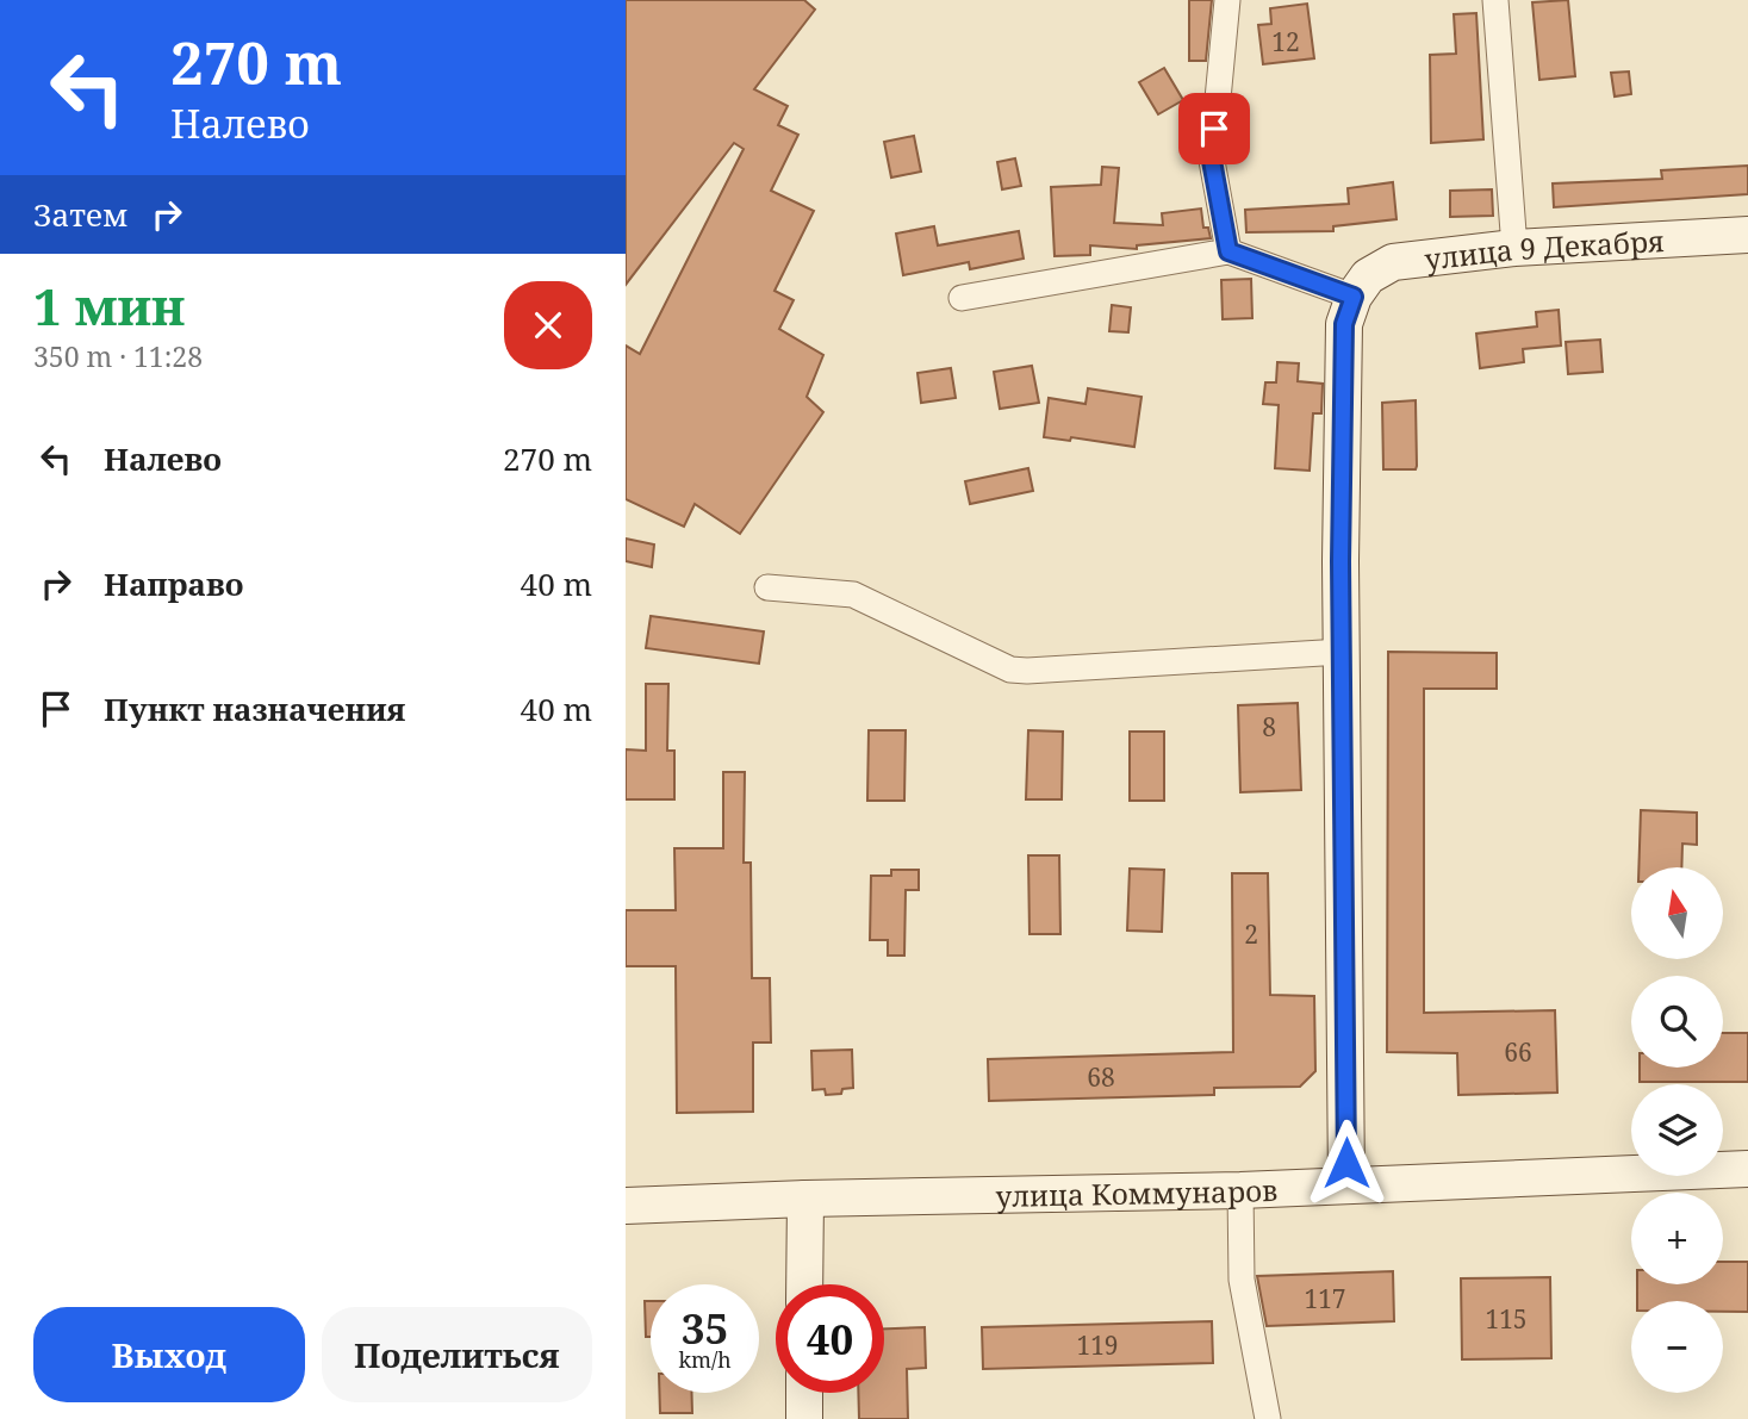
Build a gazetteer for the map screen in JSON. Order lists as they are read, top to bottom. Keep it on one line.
{"streets":{"street":["улица 9 Декабря","улица Коммунаров"]},"house_numbers":["12","8","2","66","68","117","115","119"],"north":"top","page":{"turn":["270 m","Налево"],"then":"Затем","heading":["1 мин","350 m · 11:28"],"list":[{"name":"Налево","value":"270 m"},{"name":"Направо","value":"40 m"},{"name":"Пункт назначения","value":"40 m"}],"map_buttons":["+","−"],"speed":"35 km/h","limit":"40","buttons":["Выход","Поделиться"]}}
